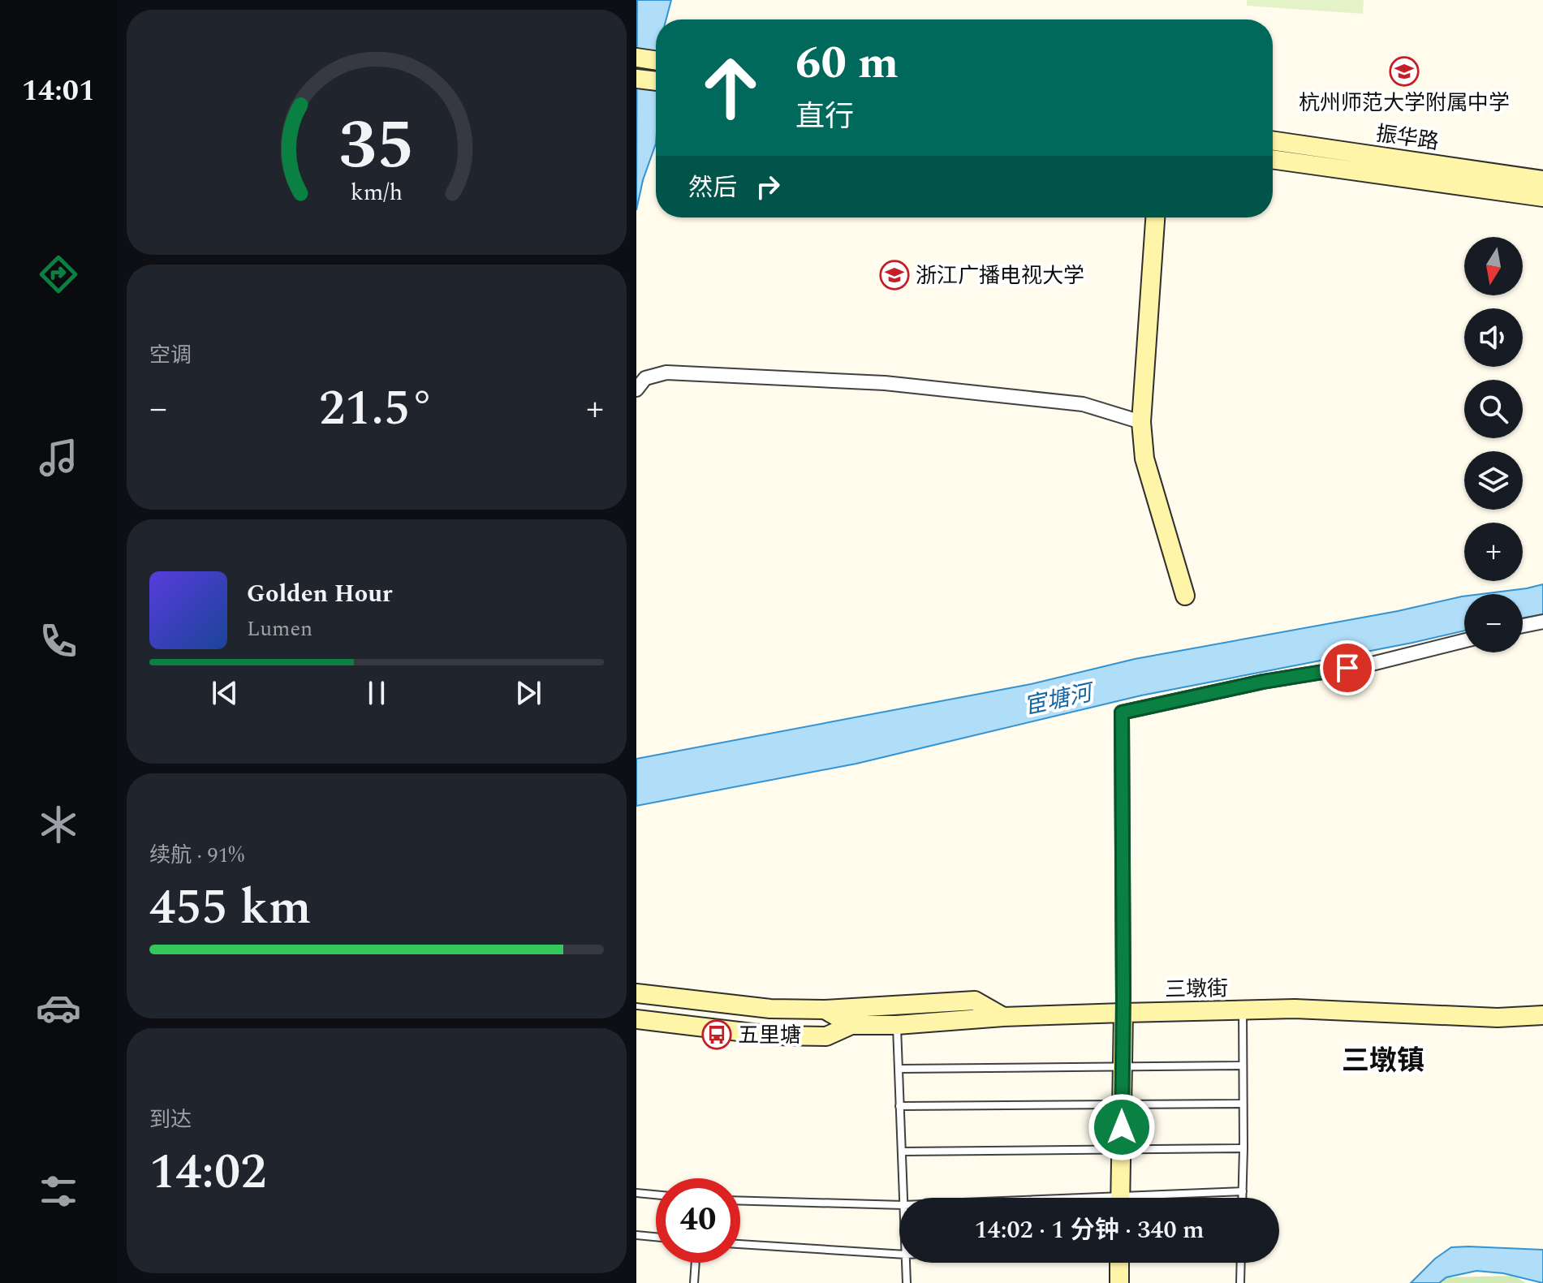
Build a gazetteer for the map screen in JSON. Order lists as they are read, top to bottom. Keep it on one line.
{"streets":{"street":["振华路","三墩街"]},"districts":["三墩镇"],"water":["宦塘河"],"places":{"school or university":["杭州师范大学附属中学","浙江广播电视大学"],"bus stop":["五里塘"]},"north":"bottom","page":{"tabs":"14:01","turn":["60 m","直行"],"then":"然后","map_buttons":["+","−"],"tile":["空调",["续航 · 91%","455 km"],["到达","14:02"]],"heat":["−","21.5°","+"],"song":["Golden Hour","Lumen"],"limit":"40","trip":"14:02 · 1 分钟 · 340 m","gauge":["35","km/h"]}}
